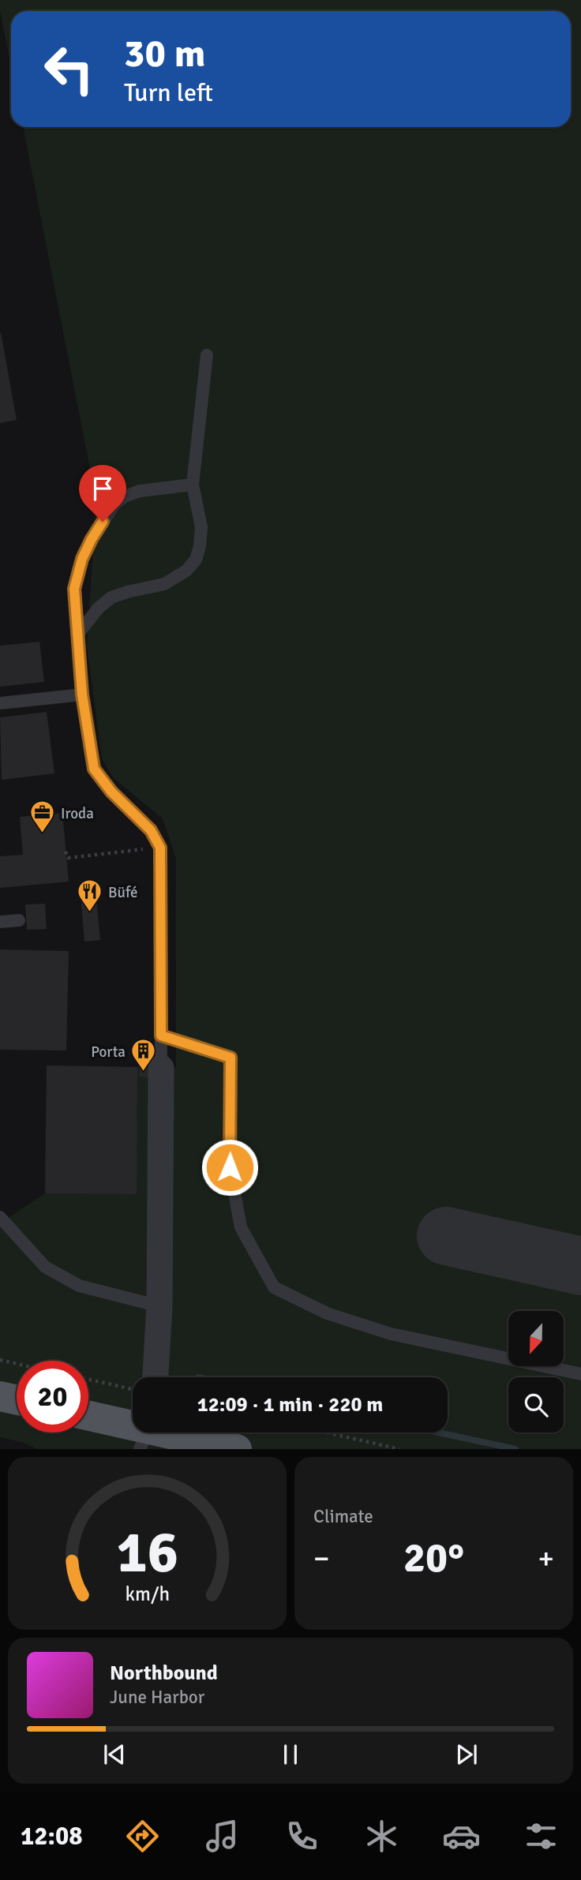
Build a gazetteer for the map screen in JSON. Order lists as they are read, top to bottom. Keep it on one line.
{"places":{"office":["Iroda"],"restaurant":["Büfé"],"building":["Porta"]},"north":"bottom","page":{"turn":["30 m","Turn left"],"limit":"20","trip":"12:09 · 1 min · 220 m","tile":"Climate","heat":["−","20°","+"],"song":["Northbound","June Harbor"],"tabs":"12:08","gauge":["16","km/h"]}}
